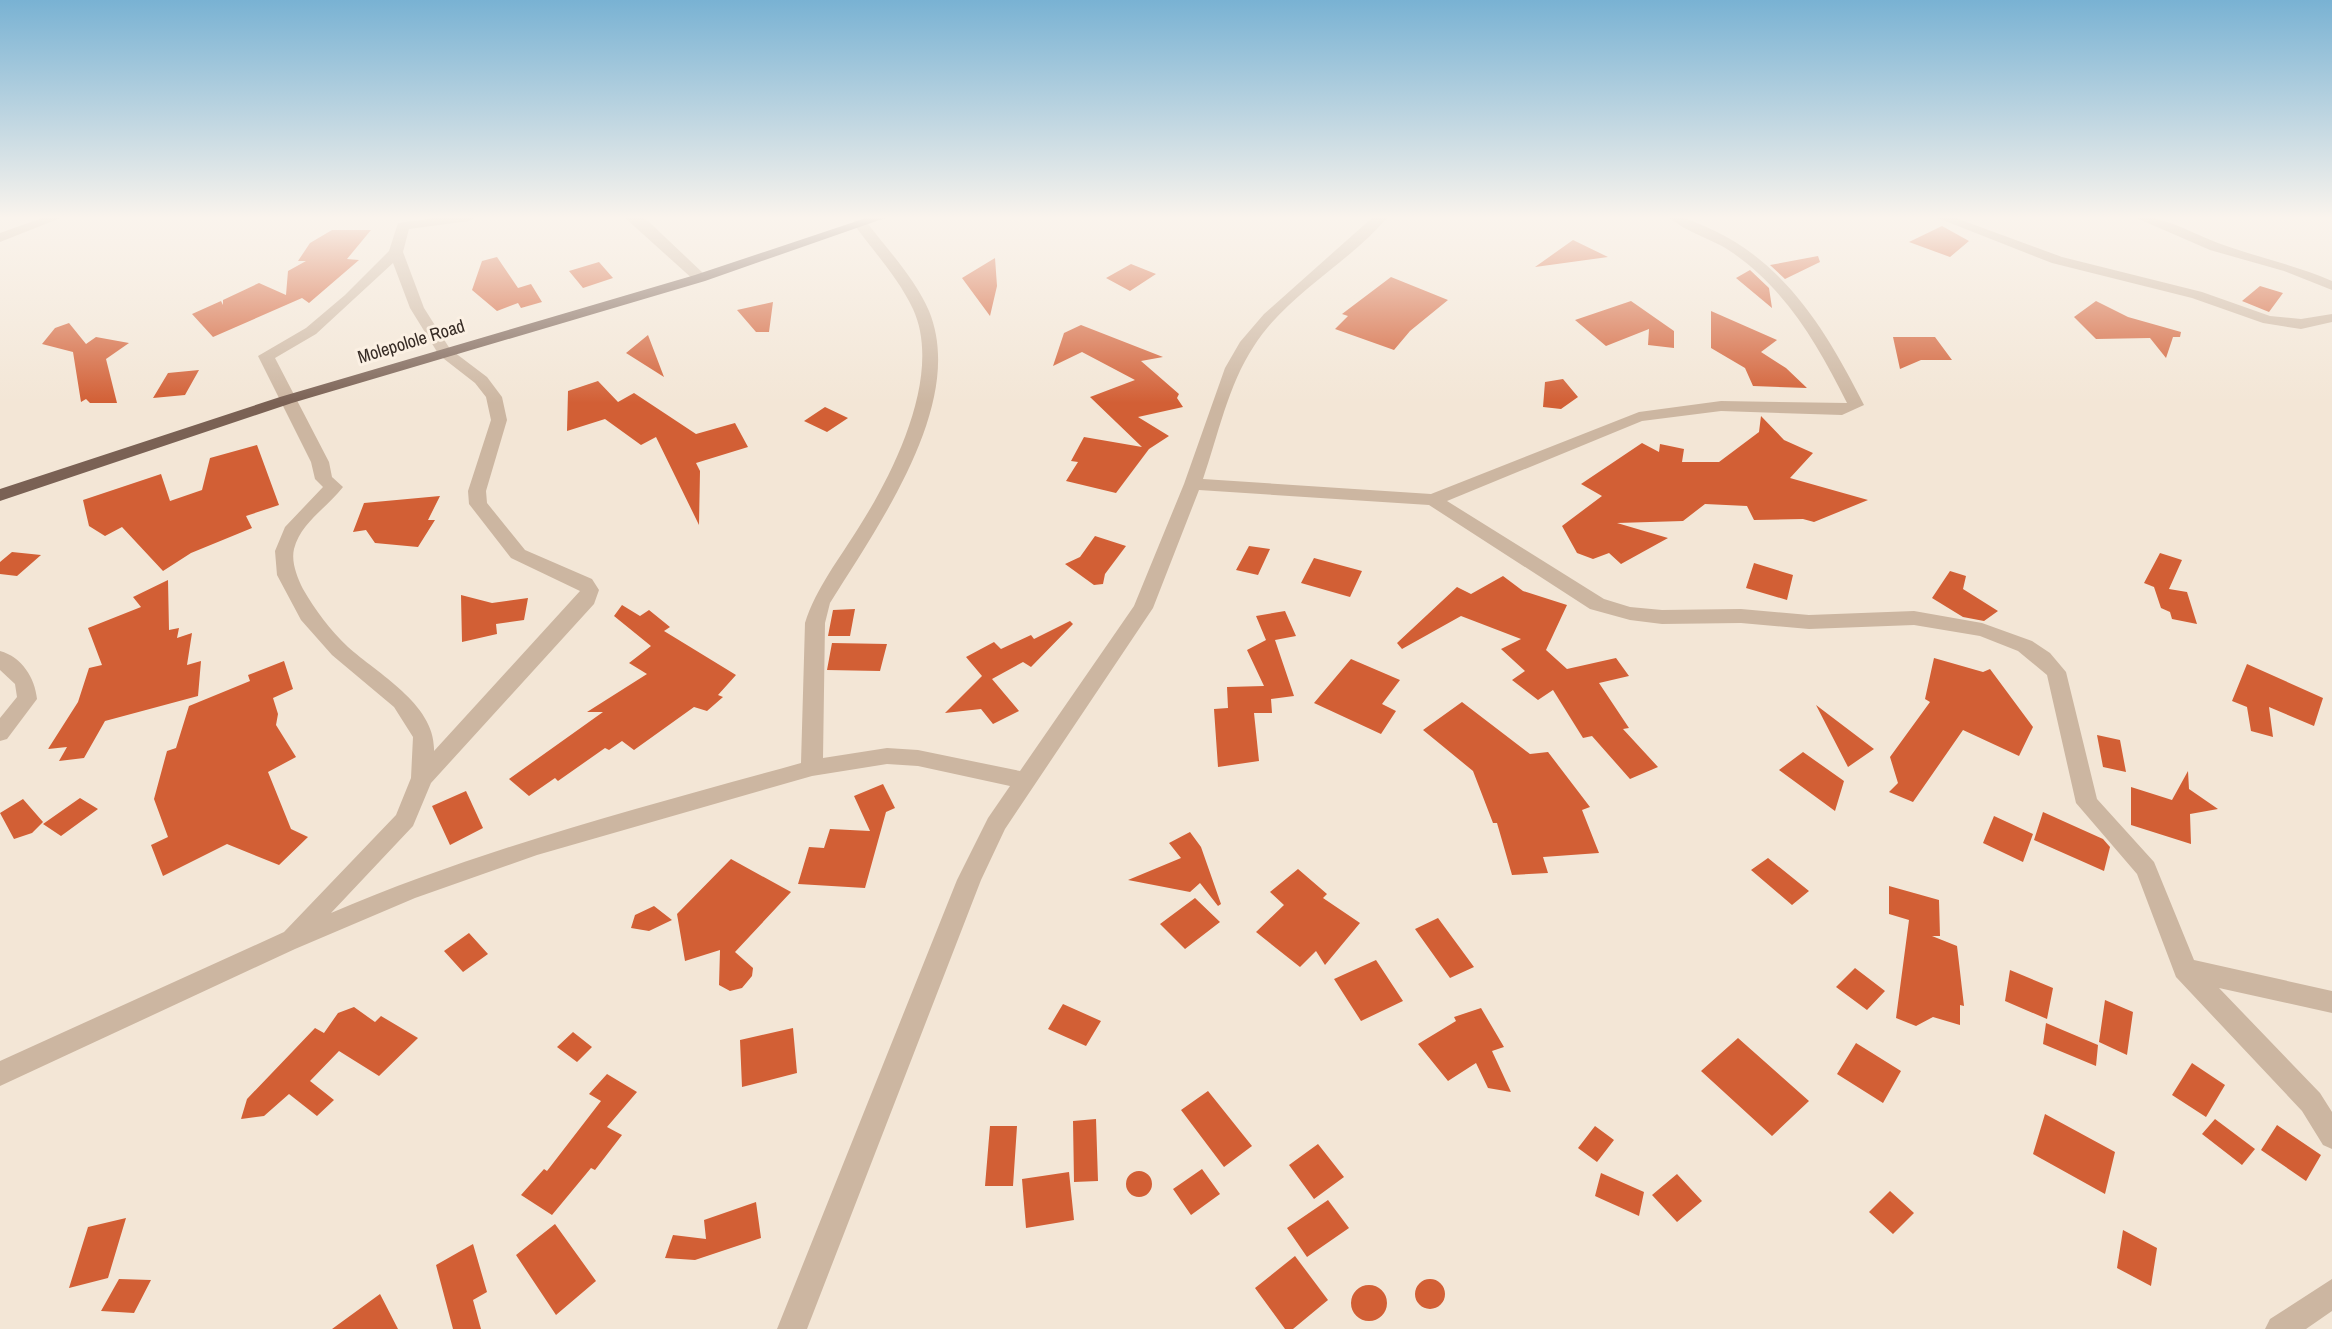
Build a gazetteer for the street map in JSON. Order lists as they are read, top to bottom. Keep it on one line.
{"streets":{"main road":["Molepolole Road"]}}
